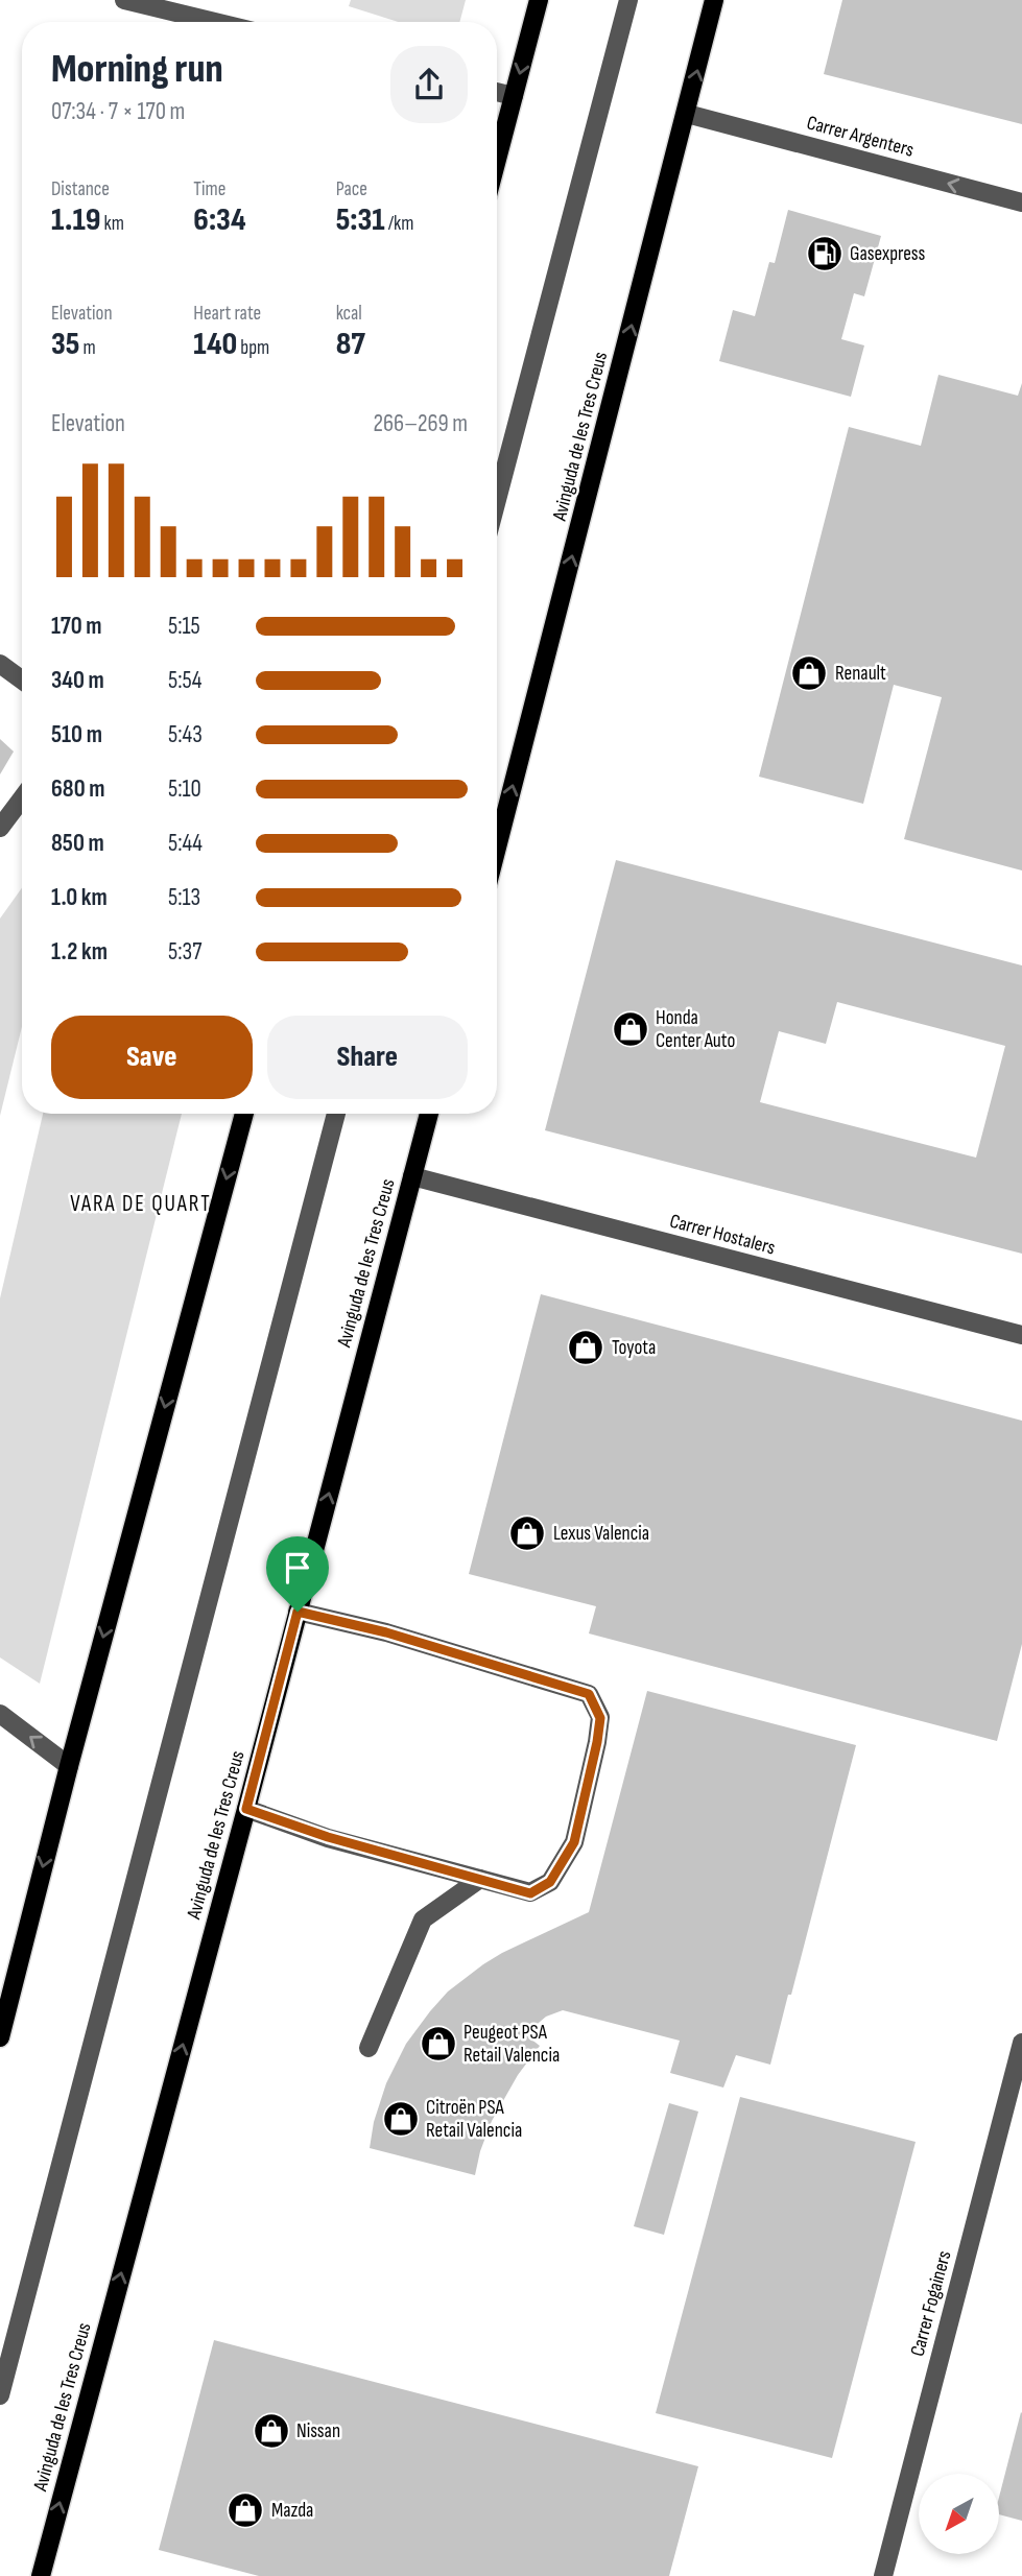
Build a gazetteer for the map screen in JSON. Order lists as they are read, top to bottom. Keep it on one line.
{"streets":{"main road":["Avinguda de les Tres Creus"],"street":["Carrer Argenters","Carrer Hostalers","Carrer Fogainers"]},"crossings":[["Carrer Argenters","Avinguda de les Tres Creus"],["Avinguda de les Tres Creus","Carrer Hostalers"]],"one_way":["Carrer Argenters","Avinguda de les Tres Creus"],"districts":["VARA DE QUART"],"places":{"fuel station":["Gasexpress"],"shop":["Renault","Honda Center Auto","Toyota","Lexus Valencia","Peugeot PSA Retail Valencia","Citroën PSA Retail Valencia","Nissan","Mazda"]},"north":"bottom left","page":{"heading":["Morning run","07:34 · 7 × 170 m"],"stats":[["Distance","1.19 km"],["Time","6:34"],["Pace","5:31 /km"],["Elevation","35 m"],["Heart rate","140 bpm"],["kcal","87"]],"chart":["Elevation","266–269 m"],"list":[{"name":"170 m","note":"5:15"},{"name":"340 m","note":"5:54"},{"name":"510 m","note":"5:43"},{"name":"680 m","note":"5:10"},{"name":"850 m","note":"5:44"},{"name":"1.0 km","note":"5:13"},{"name":"1.2 km","note":"5:37"}],"buttons":["Save","Share"]}}
